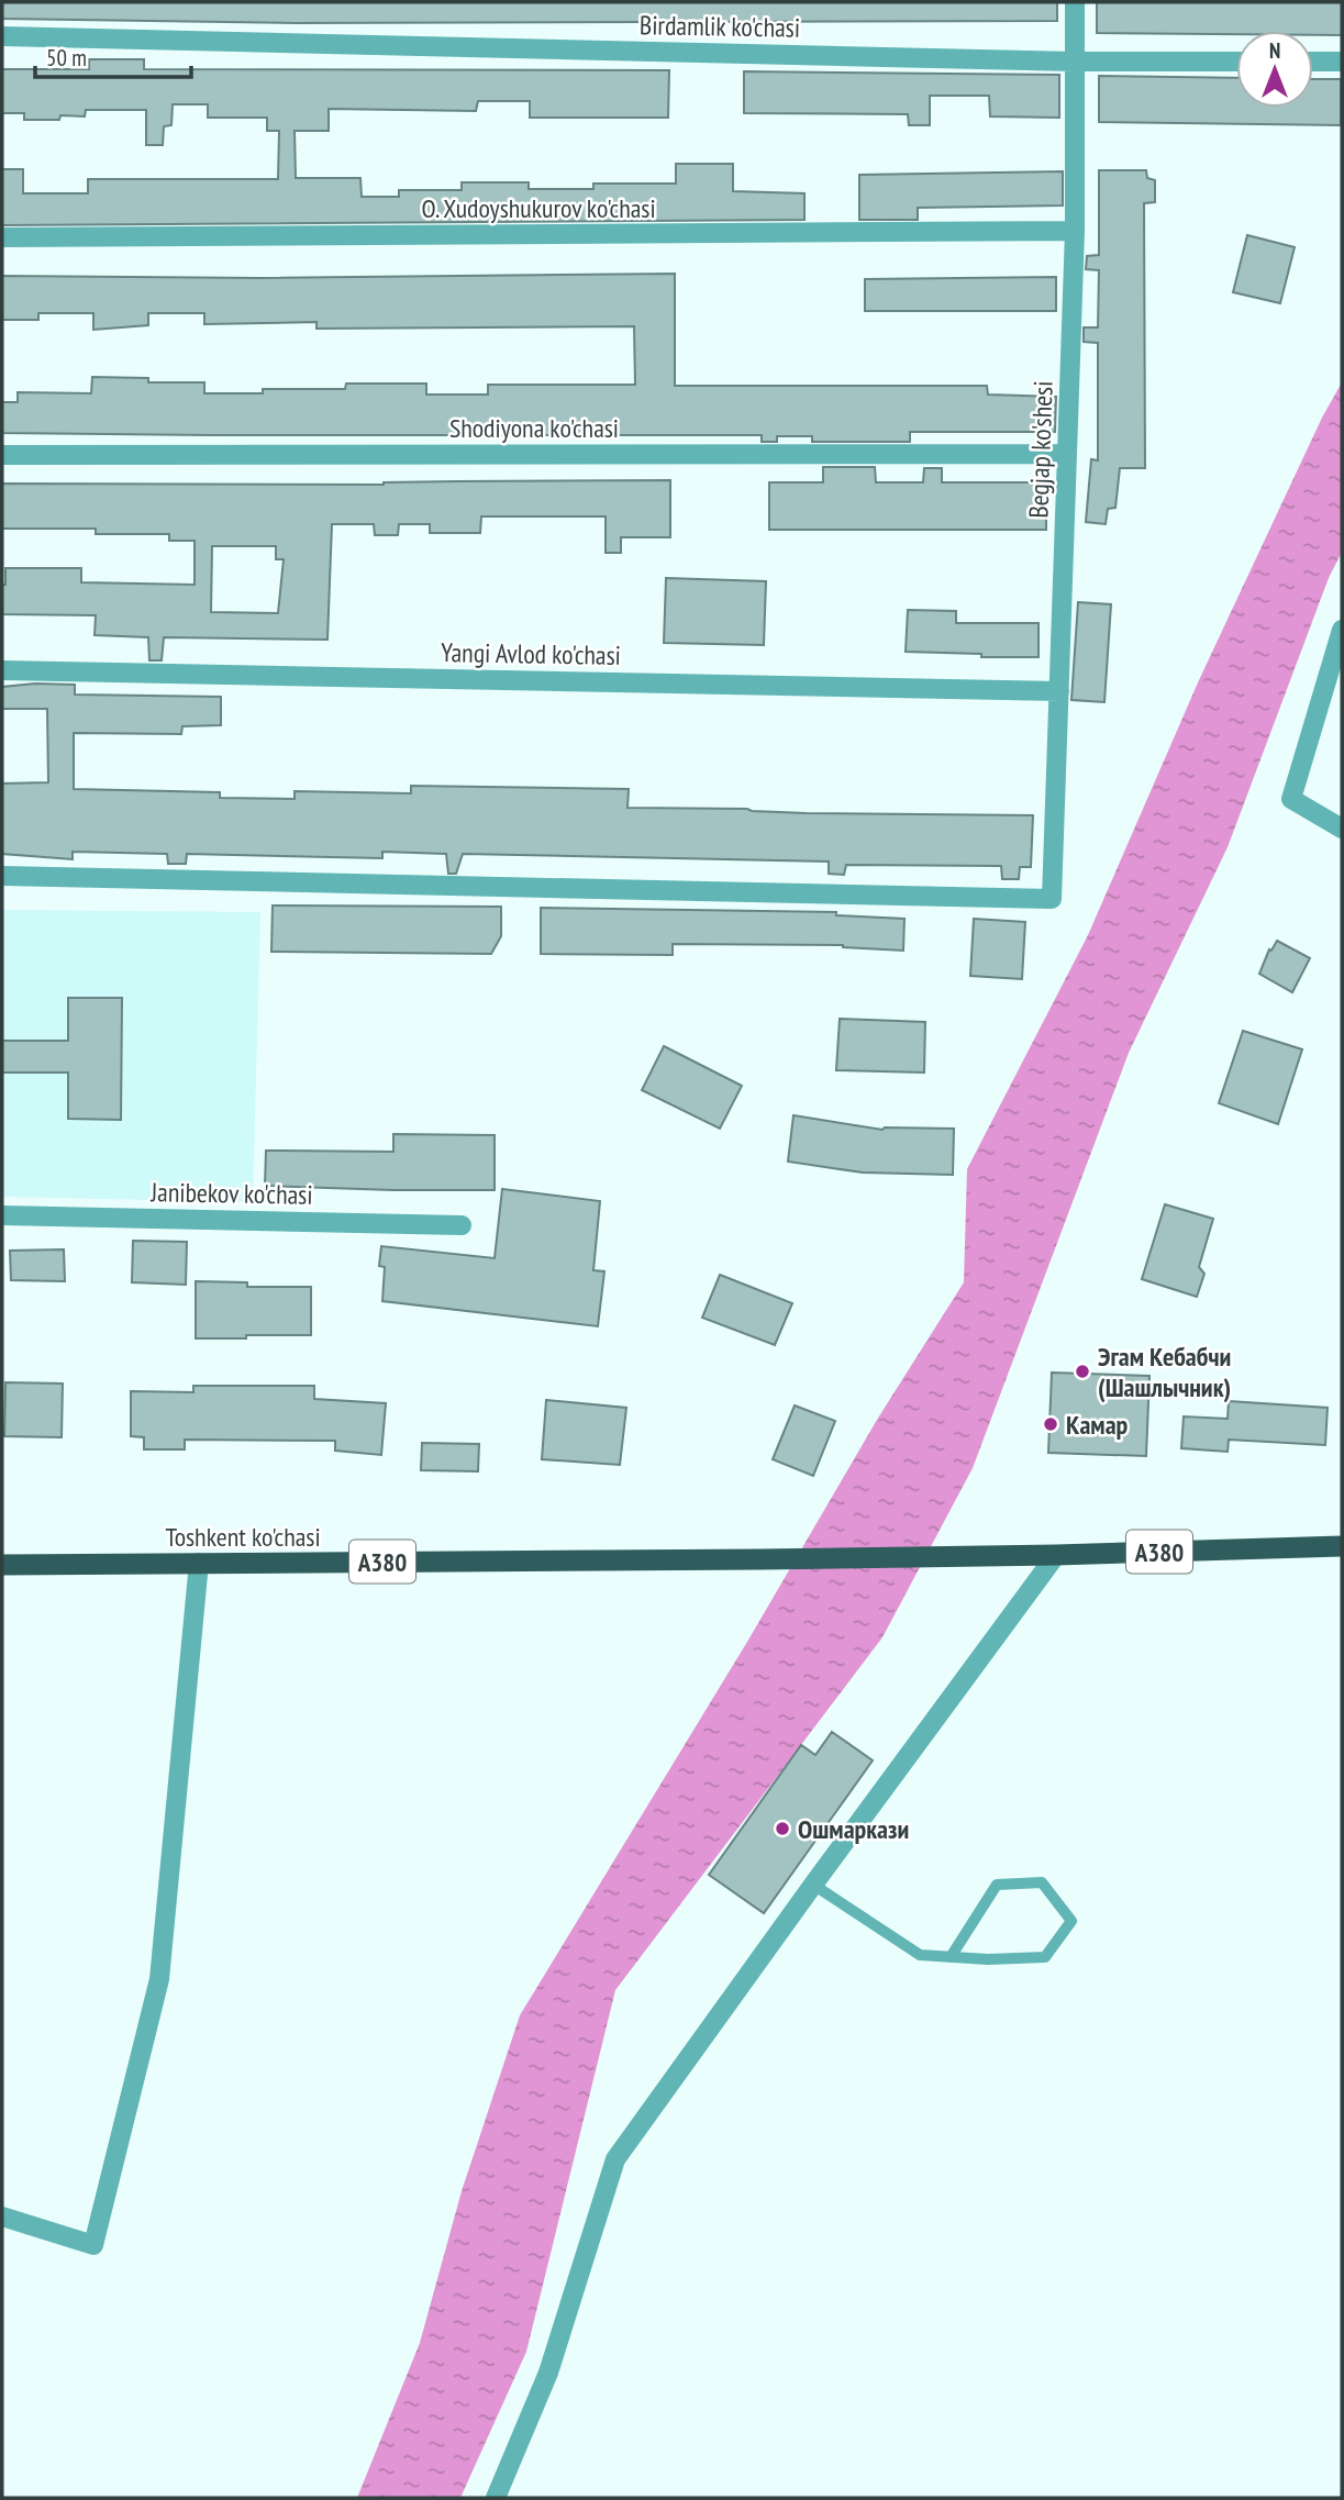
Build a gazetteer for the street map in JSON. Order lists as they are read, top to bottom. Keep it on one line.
{"streets":{"highway":["Toshkent ko'chasi","A380"],"street":["Birdamlik ko'chasi","O. Xudoyshukurov ko'chasi","Shodiyona ko'chasi","Begjap ko'shesi","Yangi Avlod ko'chasi","Janibekov ko'chasi"]},"crossings":[["Birdamlik ko'chasi","Begjap ko'shesi"],["O. Xudoyshukurov ko'chasi","Begjap ko'shesi"],["Shodiyona ko'chasi","Begjap ko'shesi"],["Begjap ko'shesi","Yangi Avlod ko'chasi"],["Toshkent ko'chasi","A380"]],"places":["Эгам Кебабчи (Шашлычник)","Камар","Ошмаркази"],"scale_bar":"50 m","north":"top"}
